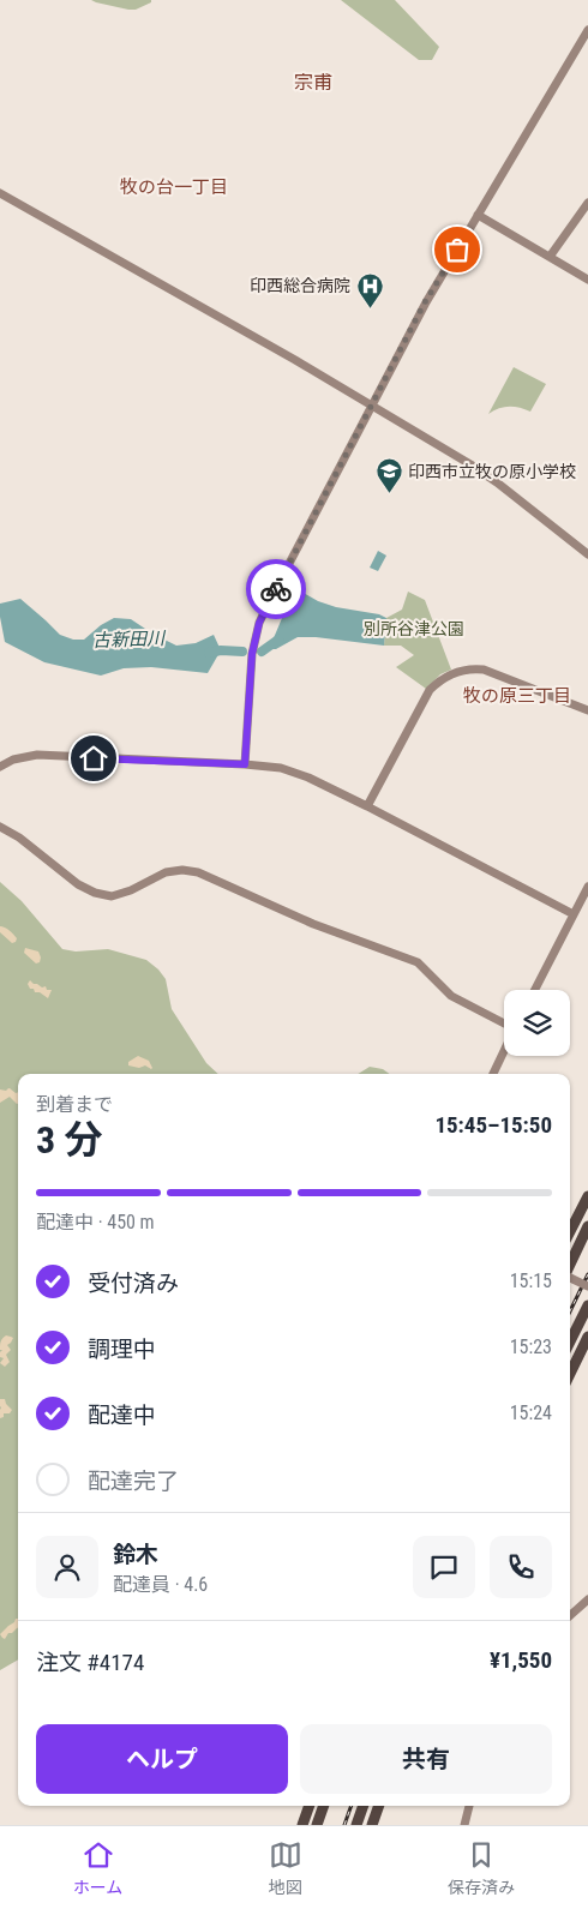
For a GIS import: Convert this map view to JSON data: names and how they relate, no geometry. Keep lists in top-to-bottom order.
{
  "districts": ["宗甫", "牧の台一丁目", "牧の原三丁目"],
  "water": ["古新田川"],
  "parks": ["別所谷津公園"],
  "places": {
    "hospital": ["印西総合病院"],
    "school or university": ["印西市立牧の原小学校"]
  },
  "page": {
    "heading": ["3 分", "到着まで", "15:45–15:50"],
    "panel": [
      "鈴木",
      "配達員 · 4.6",
      "注文 #4174",
      "¥1,550"
    ],
    "bar": "配達中 · 450 m",
    "list": [
      ["受付済み", "15:15"],
      ["調理中", "15:23"],
      ["配達中", "15:24"],
      "配達完了"
    ],
    "buttons": ["ヘルプ", "共有"],
    "tabs": ["ホーム", "地図", "保存済み"]
  }
}
